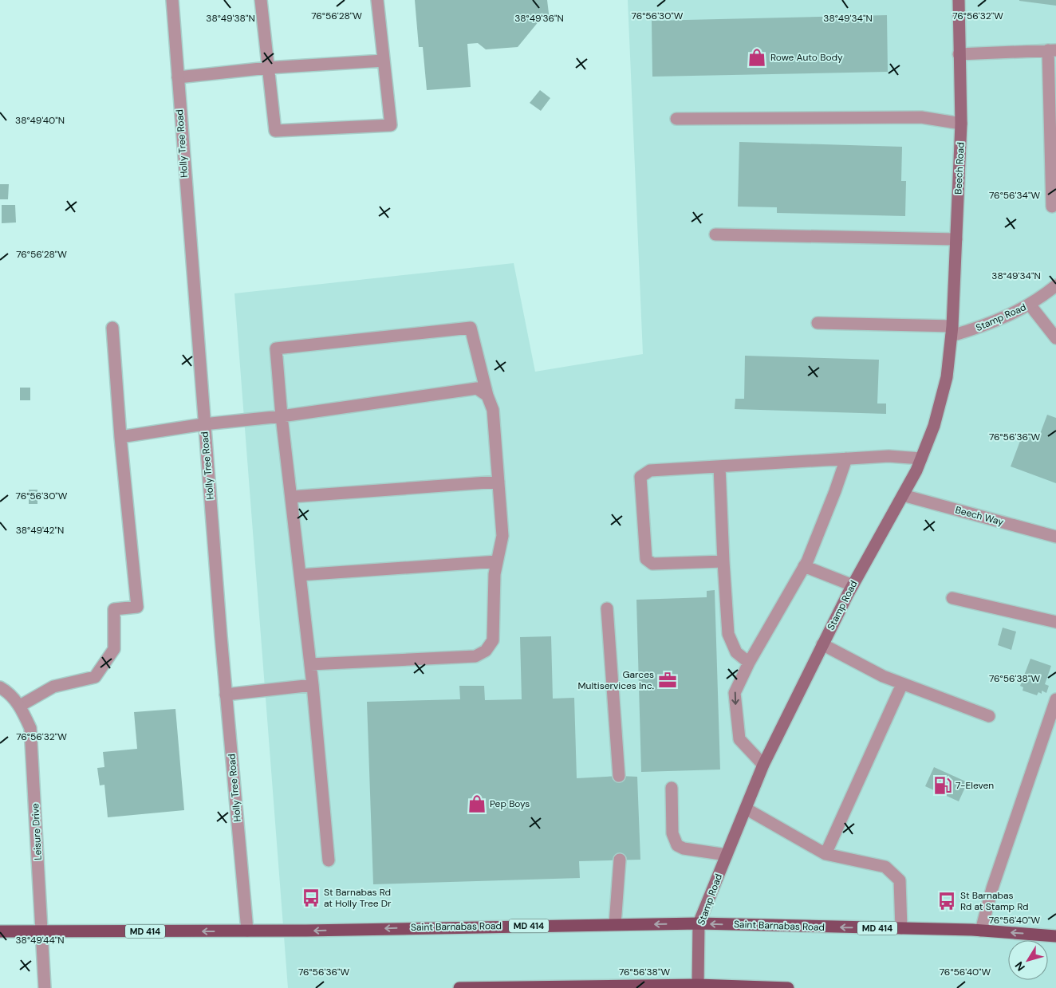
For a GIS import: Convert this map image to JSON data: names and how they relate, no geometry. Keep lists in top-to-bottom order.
{
  "streets": {
    "main road": ["MD 414", "Saint Barnabas Road"],
    "street": [
      "Holly Tree Road",
      "Beech Road",
      "Stamp Road",
      "Beech Way",
      "Leisure Drive"
    ]
  },
  "crossings": [
    ["Holly Tree Road", "Saint Barnabas Road"],
    ["Beech Road", "Stamp Road"],
    ["Stamp Road", "Beech Way"],
    ["Stamp Road", "Saint Barnabas Road"],
    ["Leisure Drive", "Saint Barnabas Road"]
  ],
  "places": {
    "shop": ["Rowe Auto Body", "Pep Boys"],
    "office": ["Garces Multiservices Inc."],
    "fuel station": ["7-Eleven"],
    "bus stop": ["St Barnabas Rd at Holly Tree Dr", "St Barnabas Rd at Stamp Rd"]
  },
  "north": "bottom left",
  "coordinates": [
    "76°56'30\"W",
    "76°56'28\"W",
    "76°56'32\"W",
    "38°49'38\"N",
    "38°49'36\"N",
    "38°49'34\"N",
    "38°49'40\"N",
    "76°56'34\"W",
    "76°56'36\"W",
    "38°49'42\"N",
    "76°56'38\"W",
    "76°56'40\"W",
    "38°49'44\"N"
  ]
}
